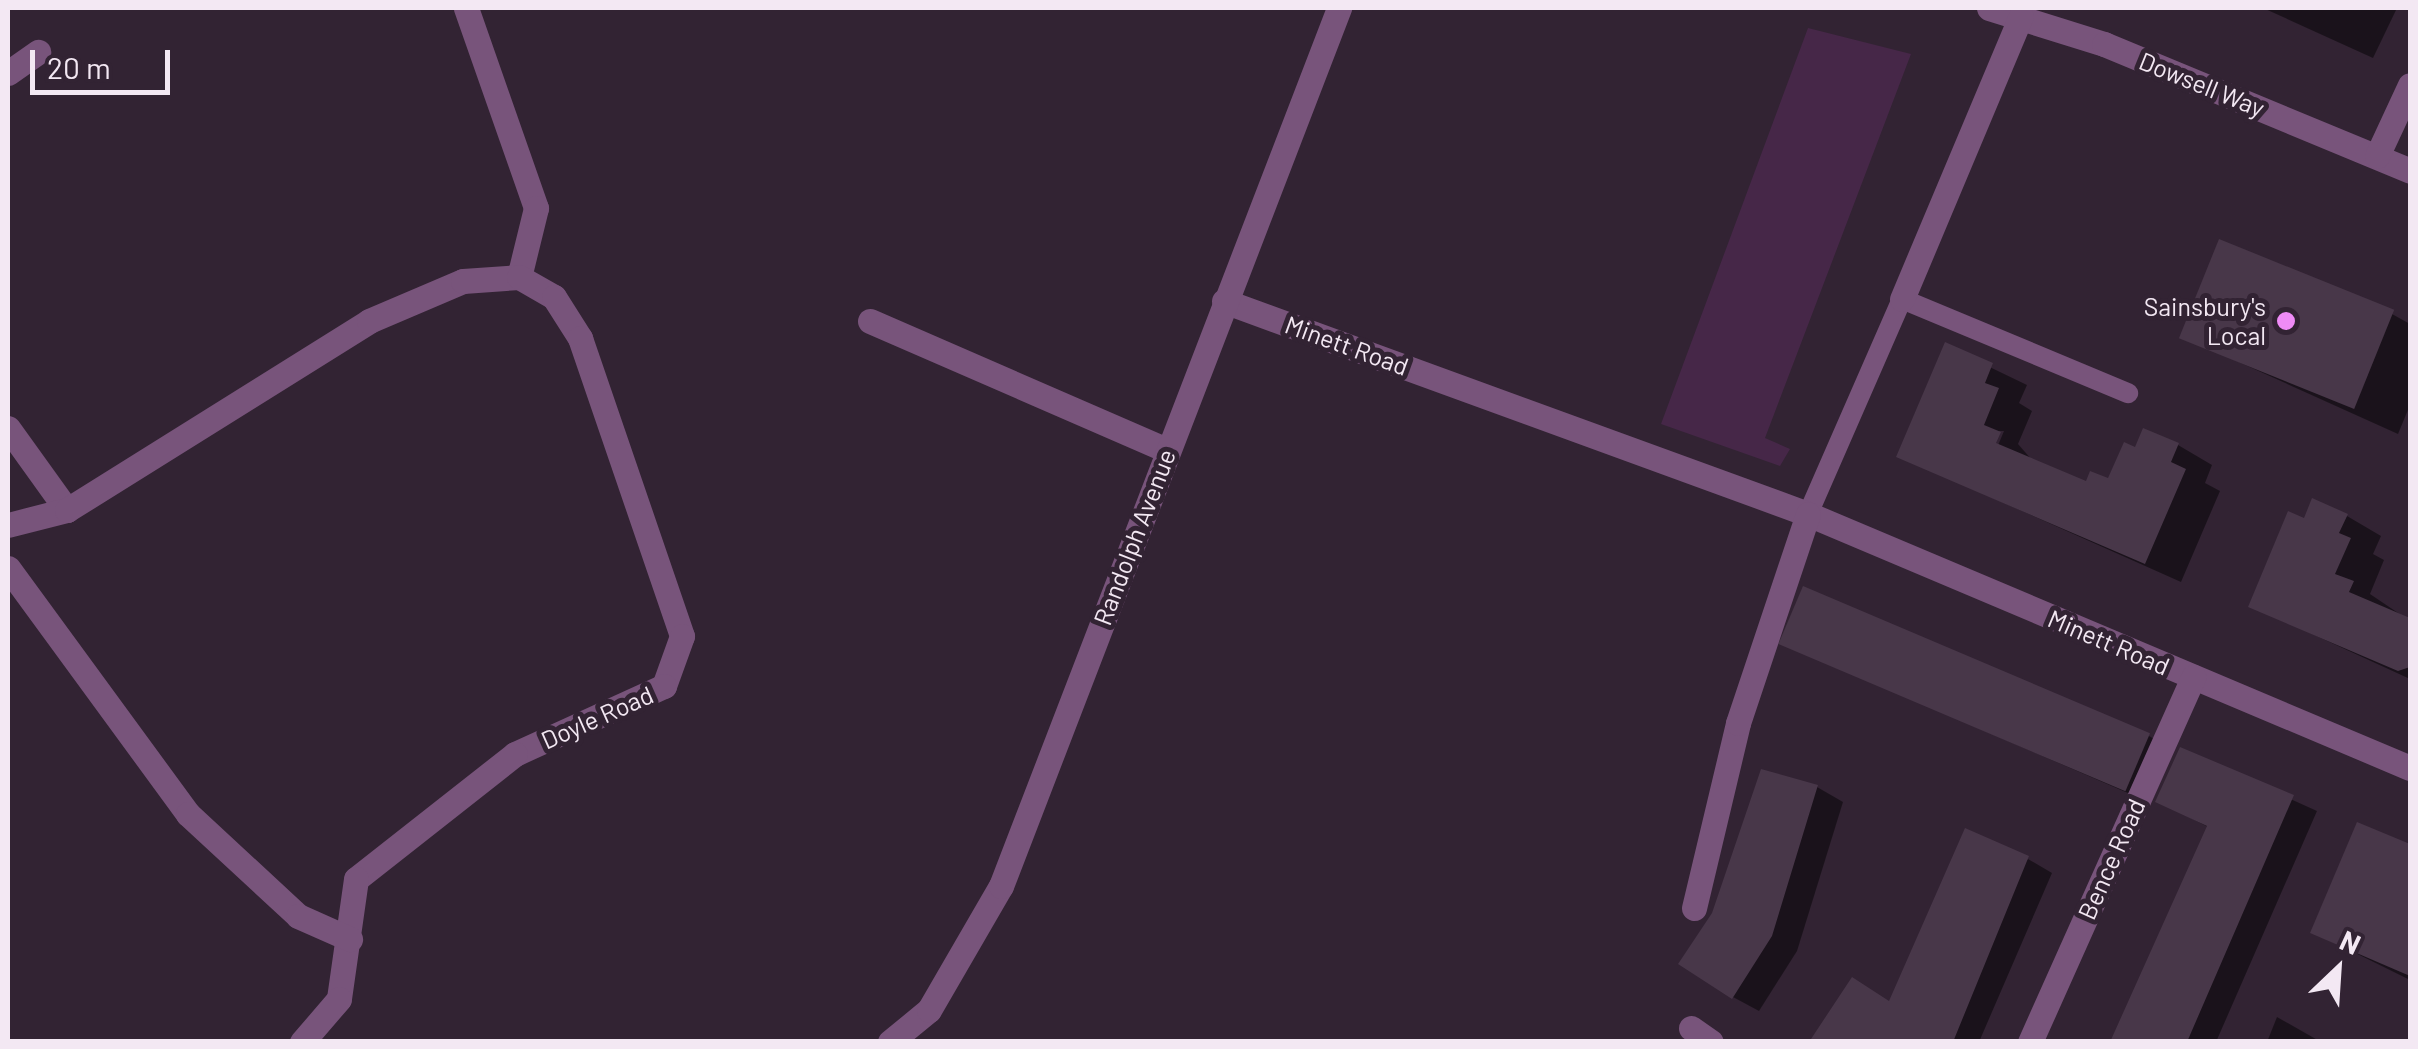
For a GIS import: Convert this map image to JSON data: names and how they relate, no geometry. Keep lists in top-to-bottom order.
{
  "streets": {
    "street": [
      "Dowsell Way",
      "Minett Road",
      "Randolph Avenue",
      "Doyle Road",
      "Bence Road"
    ]
  },
  "crossings": [
    ["Minett Road", "Randolph Avenue"],
    ["Minett Road", "Bence Road"]
  ],
  "places": ["Sainsbury's Local"],
  "scale_bar": "20 m",
  "north": "top right"
}
